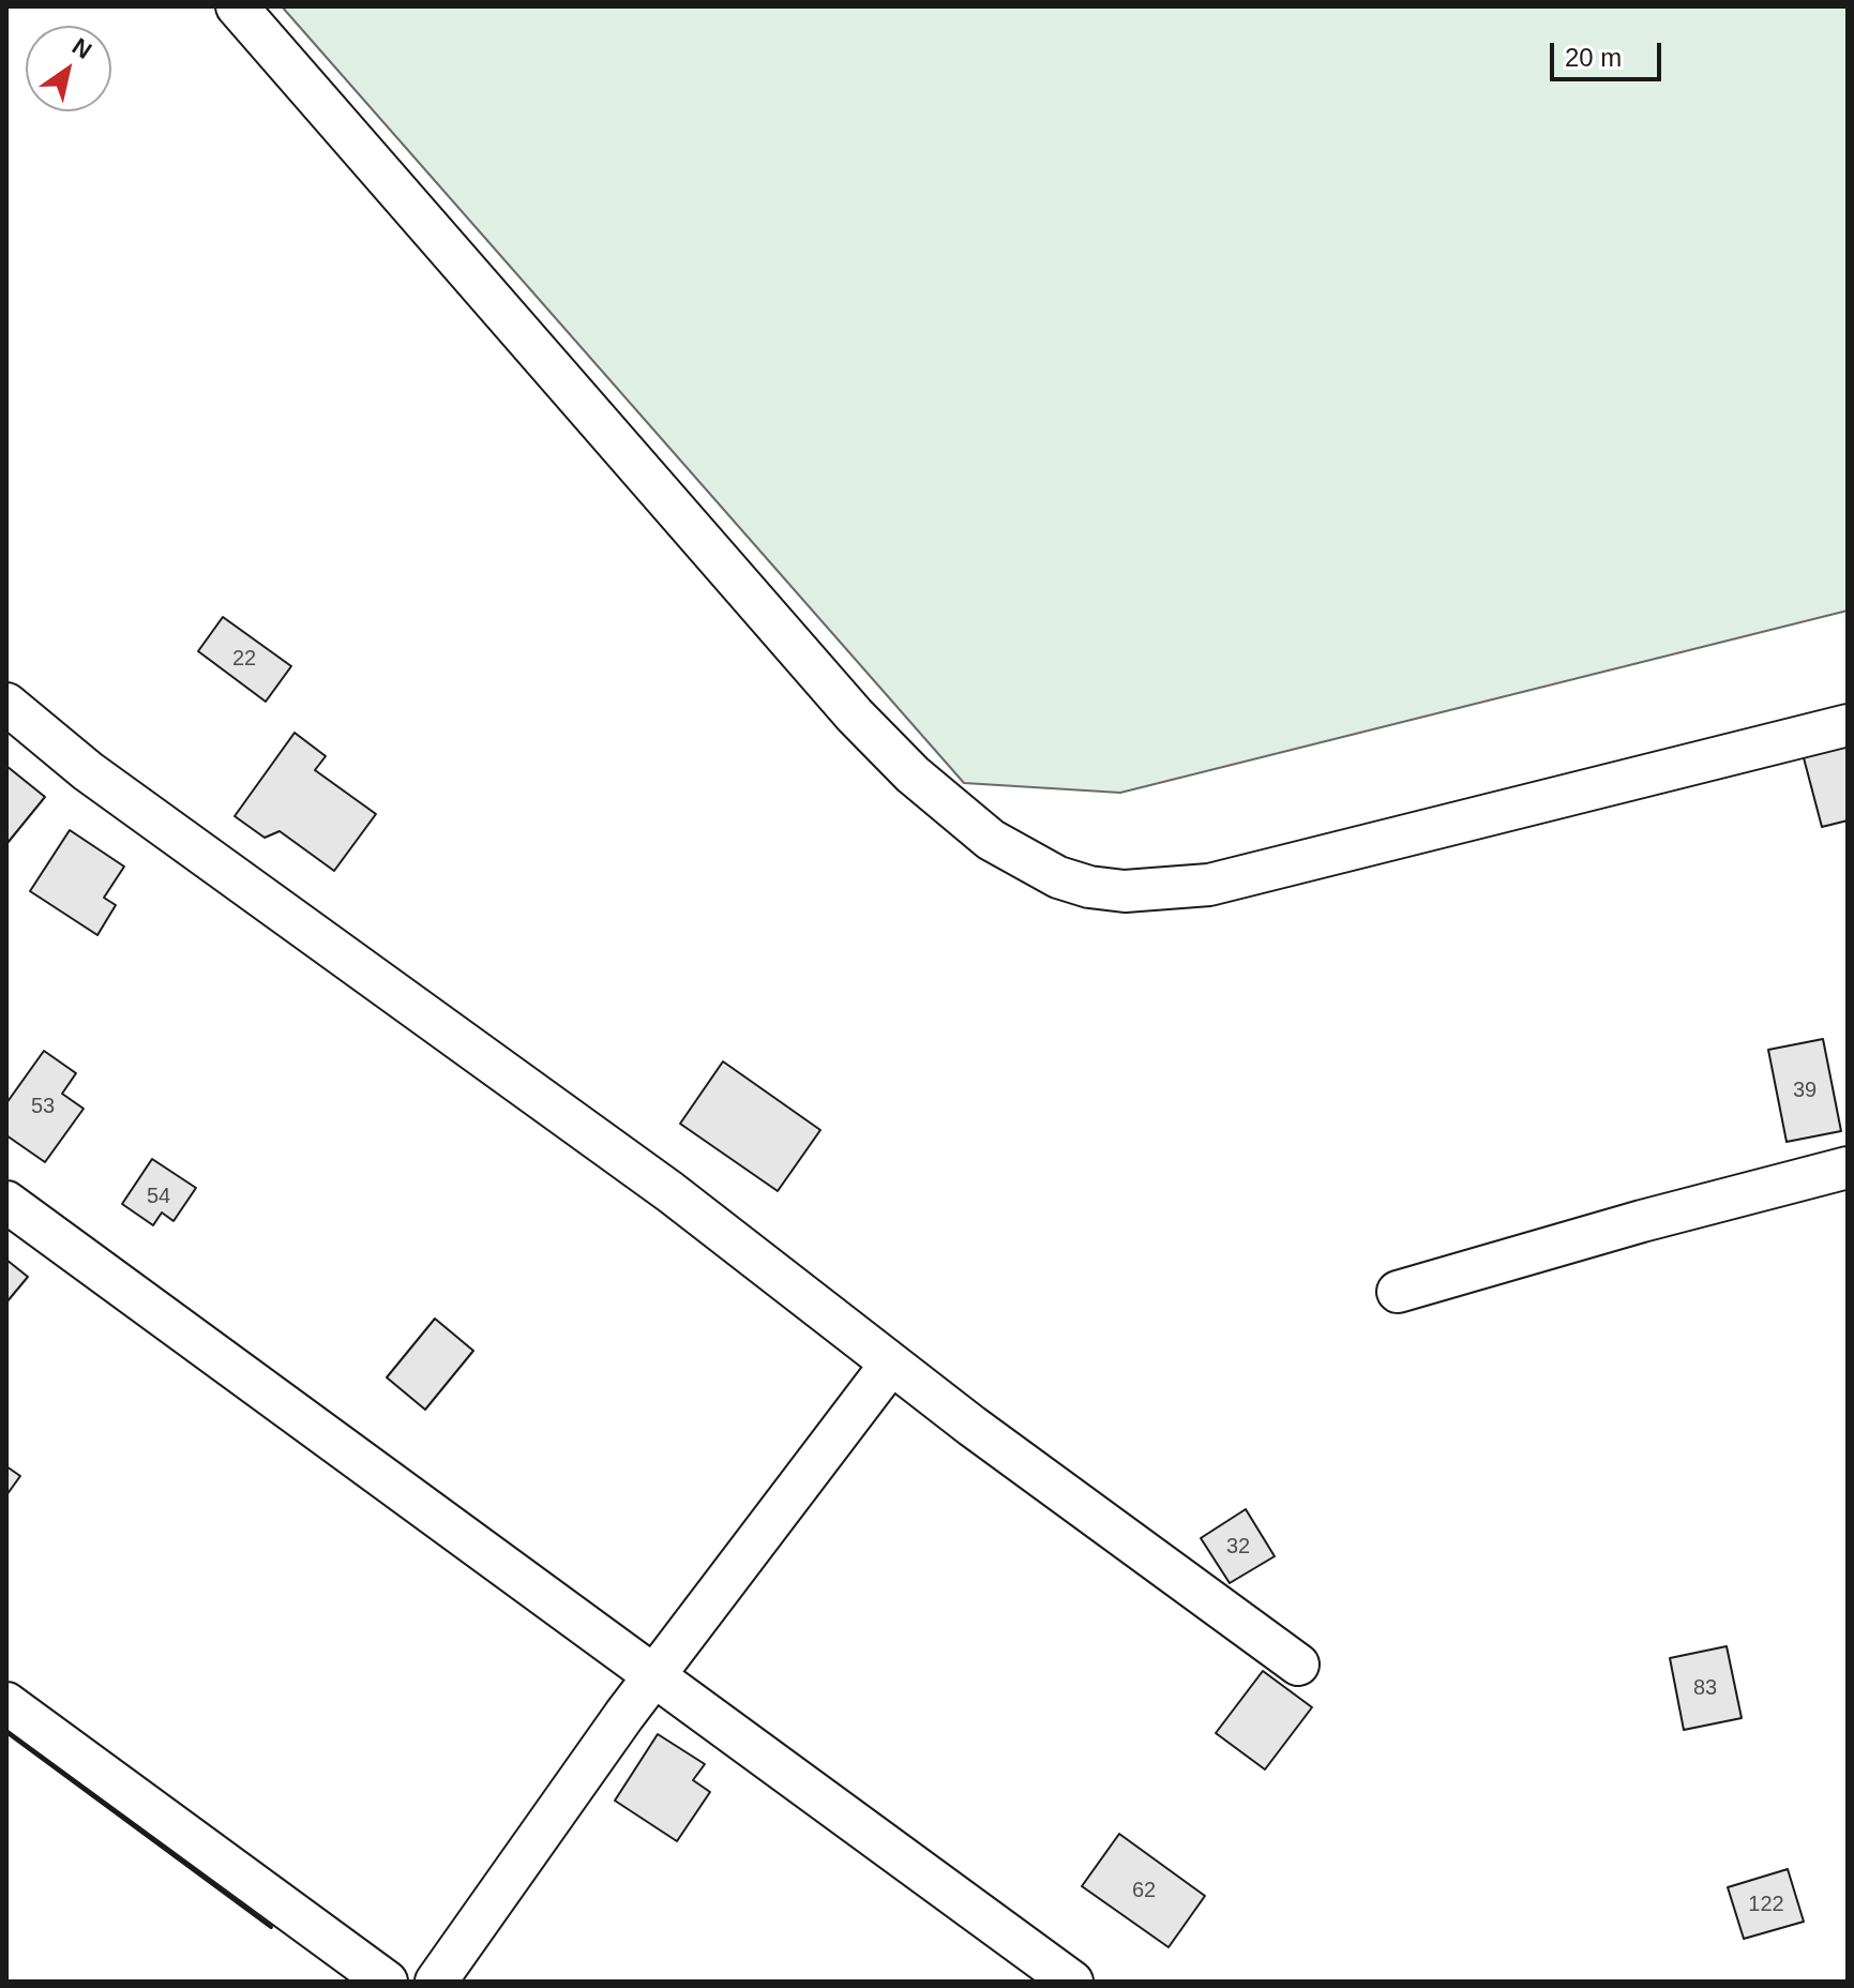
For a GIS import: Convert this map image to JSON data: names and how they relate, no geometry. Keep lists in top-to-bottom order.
{
  "house_numbers": [
    "22",
    "39",
    "53",
    "54",
    "32",
    "83",
    "62",
    "122"
  ],
  "scale_bar": "20 m",
  "north": "top right"
}
